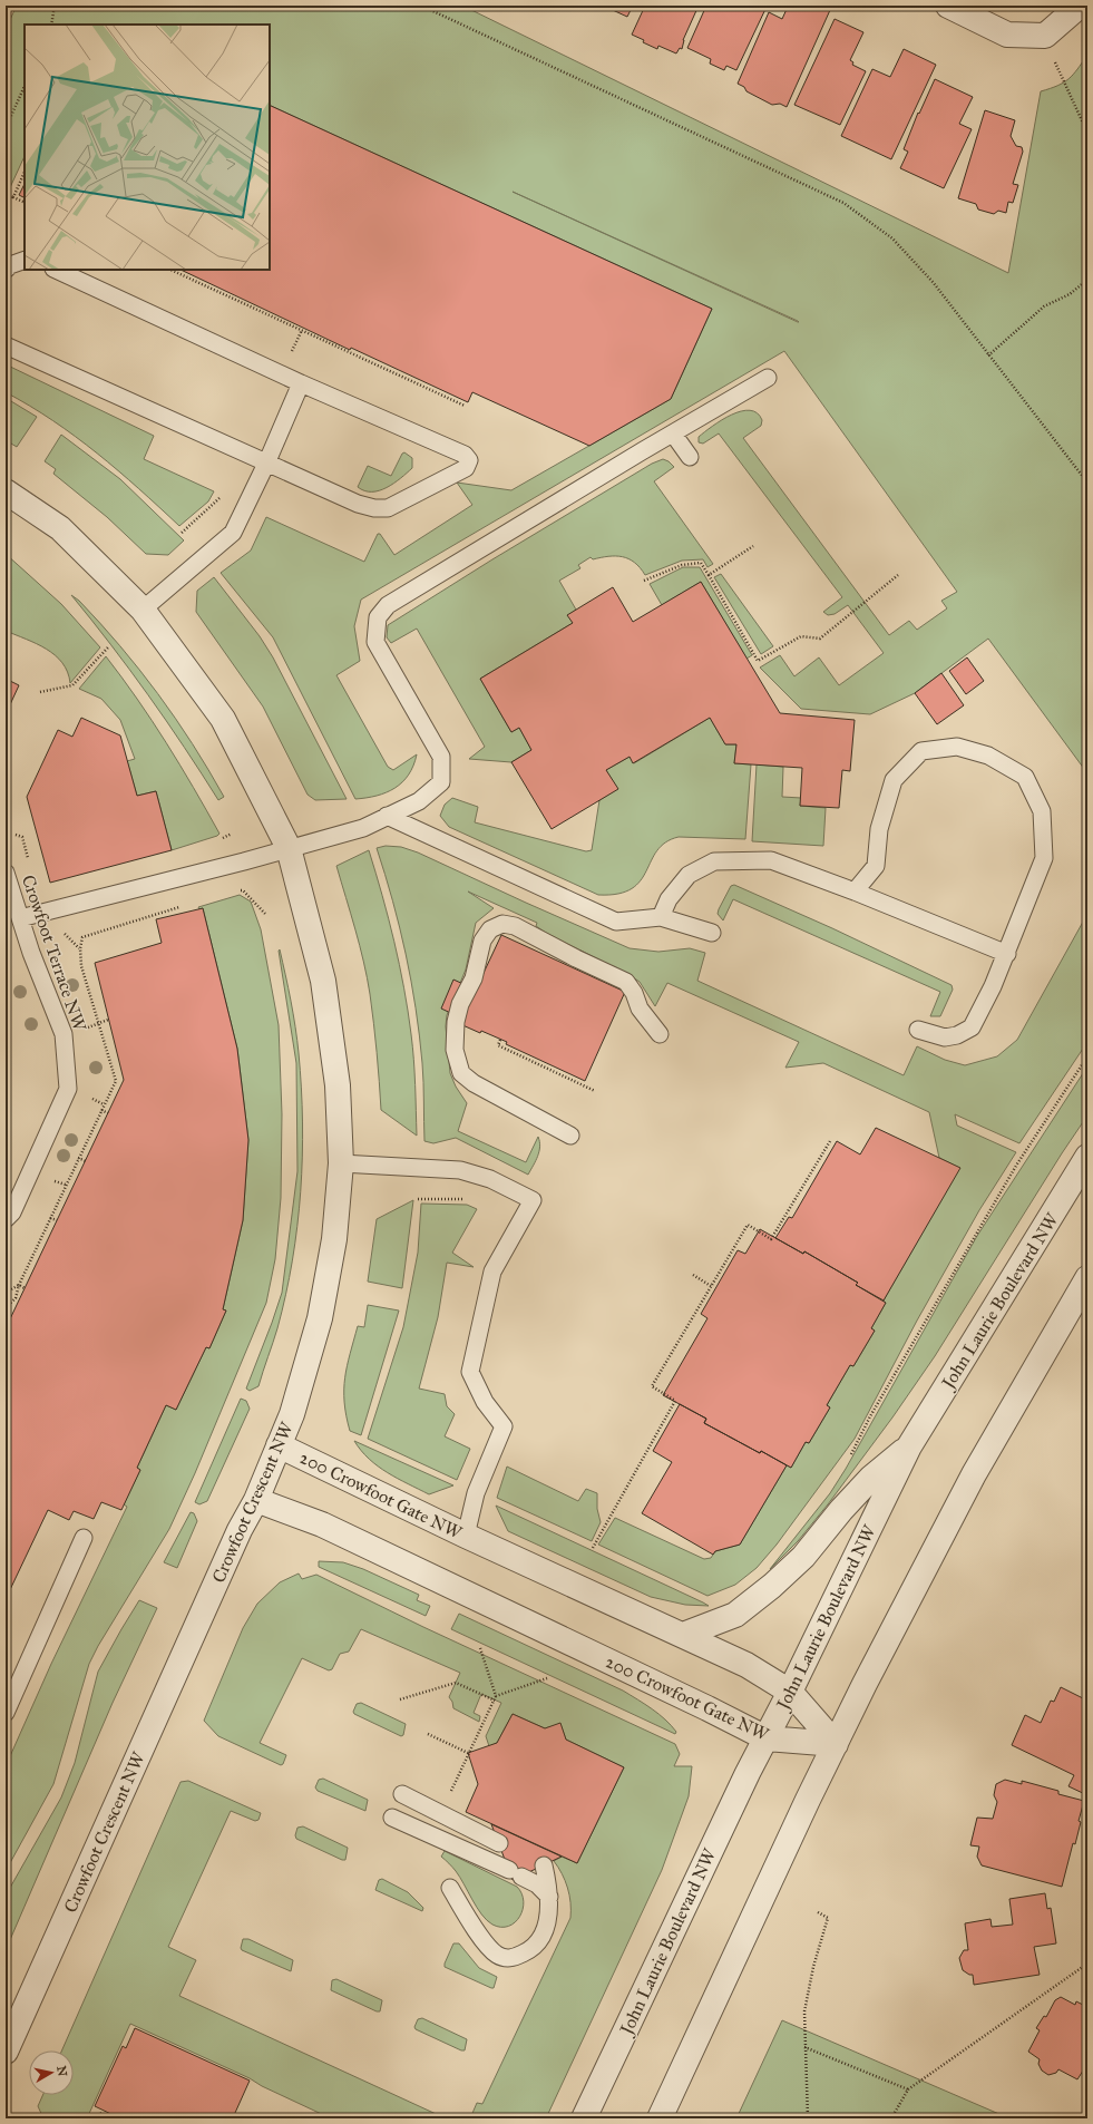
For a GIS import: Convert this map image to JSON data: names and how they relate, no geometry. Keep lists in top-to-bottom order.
{
  "streets": {
    "street": ["John Laurie Boulevard NW", "200 Crowfoot Gate NW", "Crowfoot Crescent NW"],
    "lane": ["Crowfoot Terrace NW"]
  },
  "crossings": [
    ["John Laurie Boulevard NW", "200 Crowfoot Gate NW"],
    ["200 Crowfoot Gate NW", "Crowfoot Crescent NW"]
  ],
  "north": "right"
}
